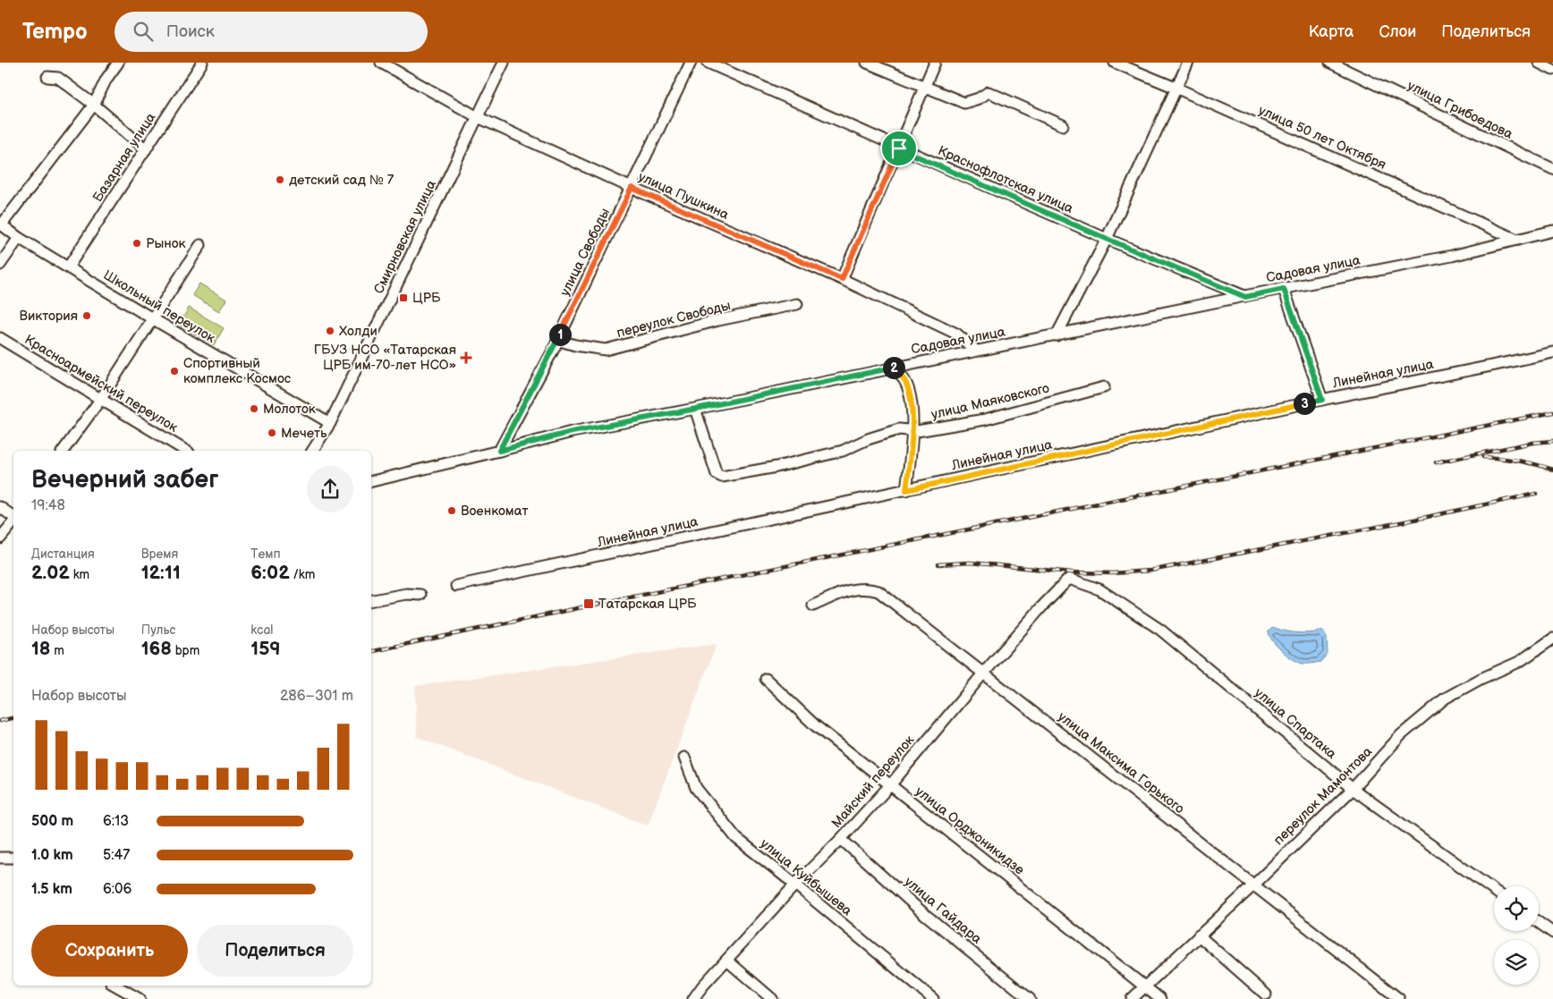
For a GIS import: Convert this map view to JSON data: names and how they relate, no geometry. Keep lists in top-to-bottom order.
{
  "streets": {
    "street": [
      "улица Грибоедова",
      "улица 50 лет Октября",
      "Базарная улица",
      "Краснофлотская улица",
      "улица Пушкина",
      "Смирновская улица",
      "улица Свободы",
      "Садовая улица",
      "Школьный переулок",
      "переулок Свободы",
      "Линейная улица",
      "Красноармейский переулок",
      "улица Маяковского",
      "улица Спартака",
      "улица Максима Горького",
      "Майский переулок",
      "переулок Мамонтова",
      "улица Орджоникидзе",
      "улица Куйбышева",
      "улица Гайдара"
    ]
  },
  "crossings": [
    ["улица 50 лет Октября", "Садовая улица"],
    ["Базарная улица", "Школьный переулок"],
    ["Краснофлотская улица", "Садовая улица"],
    ["улица Пушкина", "Смирновская улица"],
    ["улица Пушкина", "улица Свободы"],
    ["улица Пушкина", "Садовая улица"],
    ["Смирновская улица", "Школьный переулок"],
    ["улица Свободы", "Садовая улица"],
    ["улица Свободы", "переулок Свободы"],
    ["Садовая улица", "улица Маяковского"],
    ["улица Спартака", "Майский переулок"],
    ["улица Спартака", "переулок Мамонтова"],
    ["улица Максима Горького", "Майский переулок"],
    ["улица Максима Горького", "переулок Мамонтова"],
    ["Майский переулок", "улица Орджоникидзе"],
    ["Майский переулок", "улица Куйбышева"],
    ["Майский переулок", "улица Гайдара"],
    ["переулок Мамонтова", "улица Орджоникидзе"]
  ],
  "places": {
    "other": [
      "детский сад № 7",
      "Рынок",
      "Виктория",
      "Холди",
      "Спортивный комплекс Космос",
      "Молоток",
      "Мечеть",
      "Военкомат"
    ],
    "transit": ["ЦРБ", "Татарская ЦРБ"],
    "health": ["ГБУЗ НСО «Татарская ЦРБ им-70-лет НСО»"]
  },
  "page": {
    "header": "Tempo",
    "search": "Поиск",
    "nav": ["Карта", "Слои", "Поделиться"],
    "pins": ["1", "2", "3"],
    "heading": ["Вечерний забег", "19:48"],
    "stats": [
      ["Дистанция", "2.02 km"],
      ["Время", "12:11"],
      ["Темп", "6:02 /km"],
      ["Набор высоты", "18 m"],
      ["Пульс", "168 bpm"],
      ["kcal", "159"]
    ],
    "chart": ["Набор высоты", "286–301 m"],
    "list": [
      {
        "name": "500 m",
        "note": "6:13"
      },
      {
        "name": "1.0 km",
        "note": "5:47"
      },
      {
        "name": "1.5 km",
        "note": "6:06"
      }
    ],
    "buttons": ["Сохранить", "Поделиться"]
  }
}
